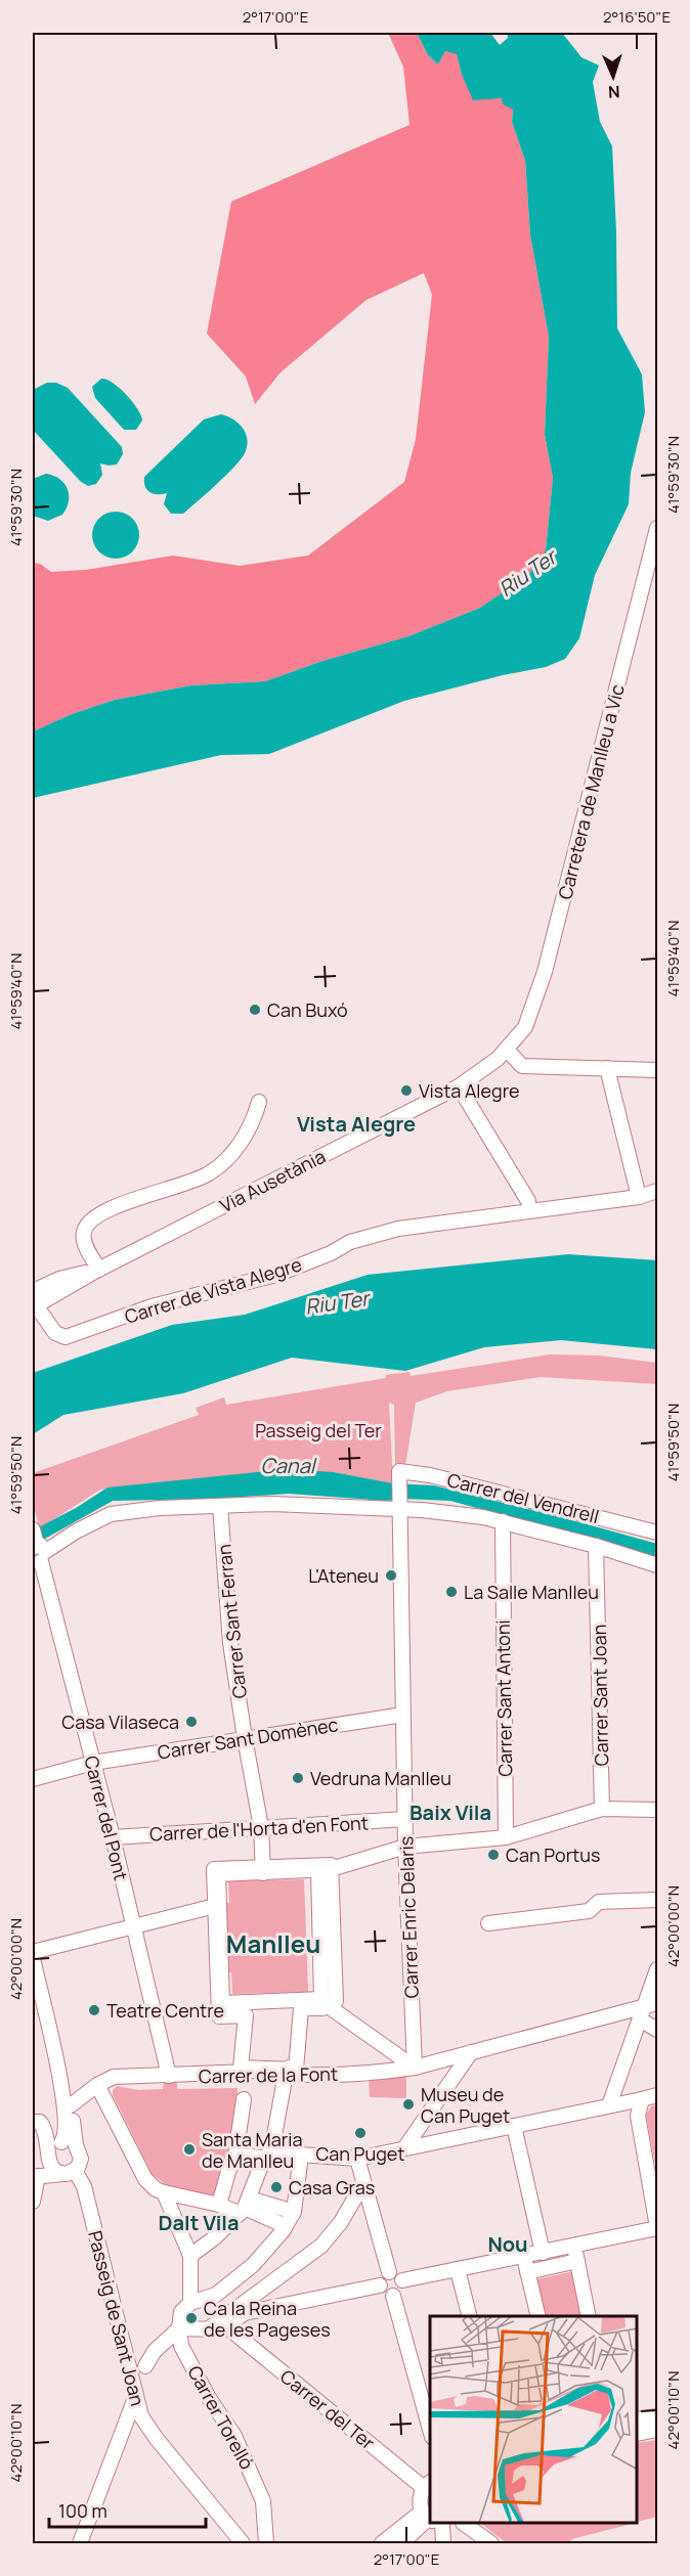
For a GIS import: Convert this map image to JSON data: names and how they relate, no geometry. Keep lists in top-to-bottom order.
{
  "streets": {
    "street": [
      "Carretera de Manlleu a Vic",
      "Via Ausetània",
      "Carrer de Vista Alegre",
      "Carrer del Vendrell",
      "Carrer Sant Ferran",
      "Carrer Sant Joan",
      "Carrer Sant Antoni",
      "Carrer Sant Domènec",
      "Carrer del Pont",
      "Carrer de l'Horta d'en Font",
      "Carrer Enric Delaris",
      "Carrer de la Font",
      "Passeig de Sant Joan",
      "Carrer del Ter",
      "Carrer Torelló"
    ]
  },
  "crossings": [
    ["Carretera de Manlleu a Vic", "Via Ausetània"],
    ["Via Ausetània", "Carrer de Vista Alegre"],
    ["Carrer del Vendrell", "Carrer Enric Delaris"],
    ["Carrer Sant Ferran", "Carrer Sant Domènec"],
    ["Carrer Sant Ferran", "Carrer de l'Horta d'en Font"],
    ["Carrer Sant Domènec", "Carrer del Pont"],
    ["Carrer Sant Domènec", "Carrer Enric Delaris"],
    ["Carrer del Pont", "Carrer de l'Horta d'en Font"],
    ["Carrer del Pont", "Carrer de la Font"],
    ["Carrer de l'Horta d'en Font", "Carrer Enric Delaris"],
    ["Carrer Enric Delaris", "Carrer de la Font"],
    ["Carrer de la Font", "Passeig de Sant Joan"]
  ],
  "districts": [
    "Vista Alegre",
    "Baix Vila",
    "Manlleu",
    "Dalt Vila",
    "Nou"
  ],
  "water": ["Riu Ter", "Canal"],
  "parks": ["Passeig del Ter"],
  "places": [
    "Can Buxó",
    "Vista Alegre",
    "L'Ateneu",
    "La Salle Manlleu",
    "Casa Vilaseca",
    "Vedruna Manlleu",
    "Can Portus",
    "Teatre Centre",
    "Museu de Can Puget",
    "Can Puget",
    "Santa Maria de Manlleu",
    "Casa Gras",
    "Ca la Reina de les Pageses"
  ],
  "scale_bar": "100 m",
  "north": "bottom",
  "coordinates": [
    "2°17'00\"E",
    "2°16'50\"E",
    "41°59'30\"N",
    "41°59'40\"N",
    "41°59'50\"N",
    "42°00'00\"N",
    "42°00'10\"N"
  ]
}
